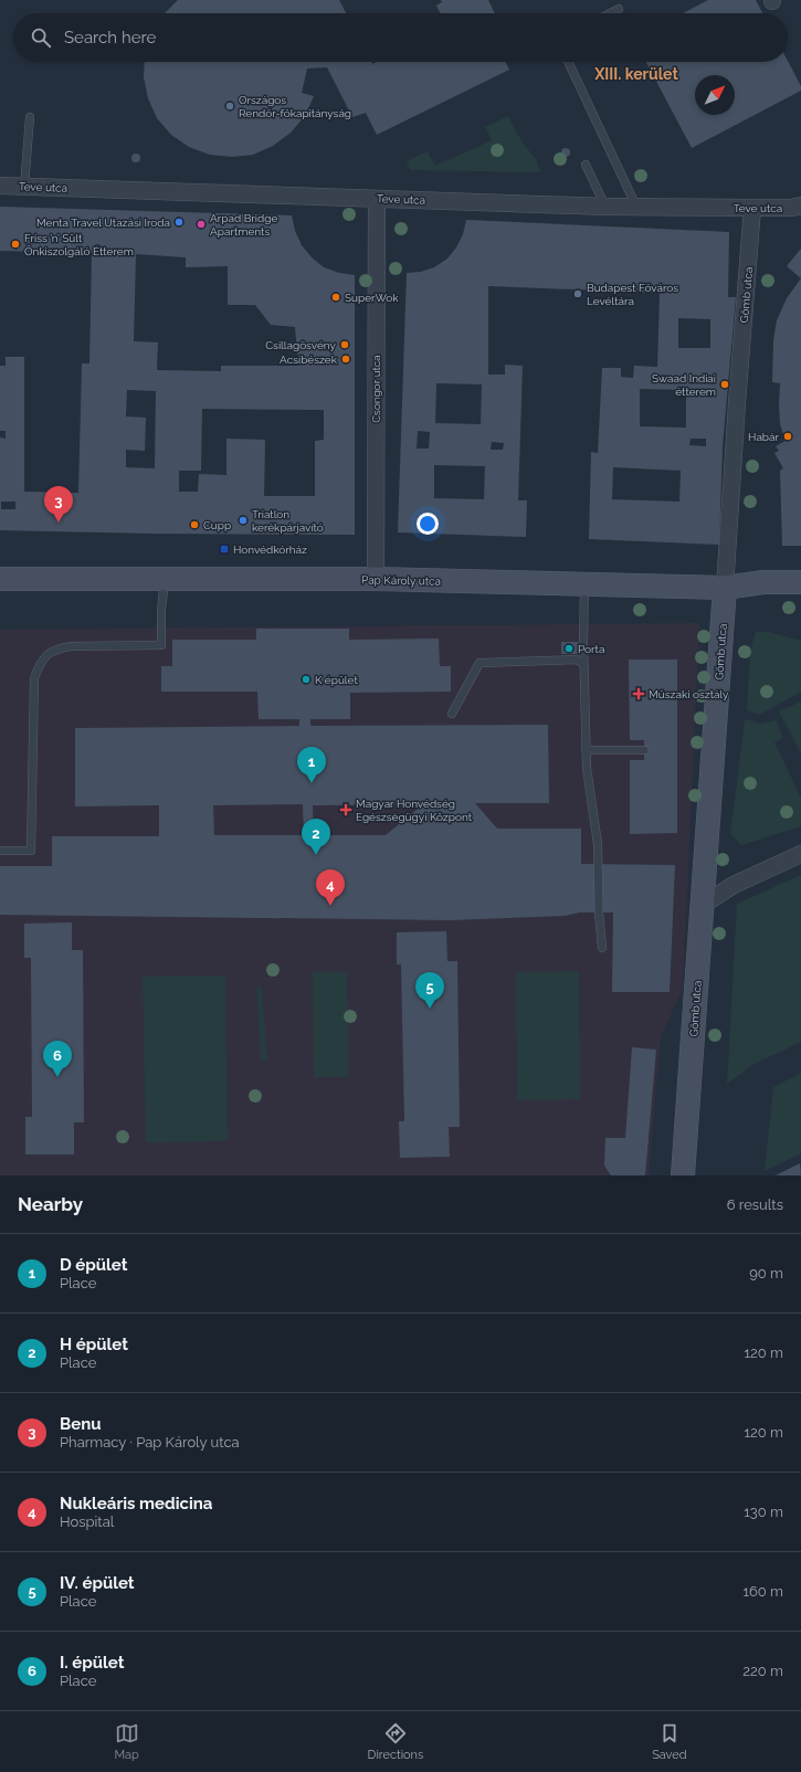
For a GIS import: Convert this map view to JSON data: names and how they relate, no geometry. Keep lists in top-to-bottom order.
{
  "streets": {
    "street": [
      "Teve utca",
      "Gömb utca",
      "Csongor utca",
      "Pap Károly utca"
    ]
  },
  "crossings": [
    ["Teve utca", "Gömb utca"],
    ["Teve utca", "Csongor utca"],
    ["Gömb utca", "Pap Károly utca"],
    ["Csongor utca", "Pap Károly utca"]
  ],
  "districts": ["XIII. kerület"],
  "places": {
    "other": [
      "Országos Rendőr-főkapitányság",
      "Menta Travel Utazási Iroda",
      "Arpad Bridge Apartments",
      "Friss ’n’ Sült Önkiszolgáló Étterem",
      "Budapest Főváros Levéltára",
      "SuperWok",
      "Csillagösvény",
      "Acsibészek",
      "Swaad Indiai étterem",
      "Habár",
      "Triatlon kerékpárjavító",
      "Cupp",
      "Porta",
      "K épület"
    ],
    "transit": ["Honvédkórház"],
    "health": ["Műszaki osztály", "Magyar Honvédség Egészségügyi Központ"]
  },
  "north": "top right",
  "page": {
    "search": "Search here",
    "pins": [
      "3",
      "1",
      "2",
      "4",
      "5",
      "6"
    ],
    "heading": ["Nearby", "6 results"],
    "list": [
      {
        "mark": "1",
        "name": "D épület",
        "note": "Place",
        "value": "90 m"
      },
      {
        "mark": "2",
        "name": "H épület",
        "note": "Place",
        "value": "120 m"
      },
      {
        "mark": "3",
        "name": "Benu",
        "note": "Pharmacy · Pap Károly utca",
        "value": "120 m"
      },
      {
        "mark": "4",
        "name": "Nukleáris medicina",
        "note": "Hospital",
        "value": "130 m"
      },
      {
        "mark": "5",
        "name": "IV. épület",
        "note": "Place",
        "value": "160 m"
      },
      {
        "mark": "6",
        "name": "I. épület",
        "note": "Place",
        "value": "220 m"
      }
    ],
    "nav": ["Map", "Directions", "Saved"]
  }
}
